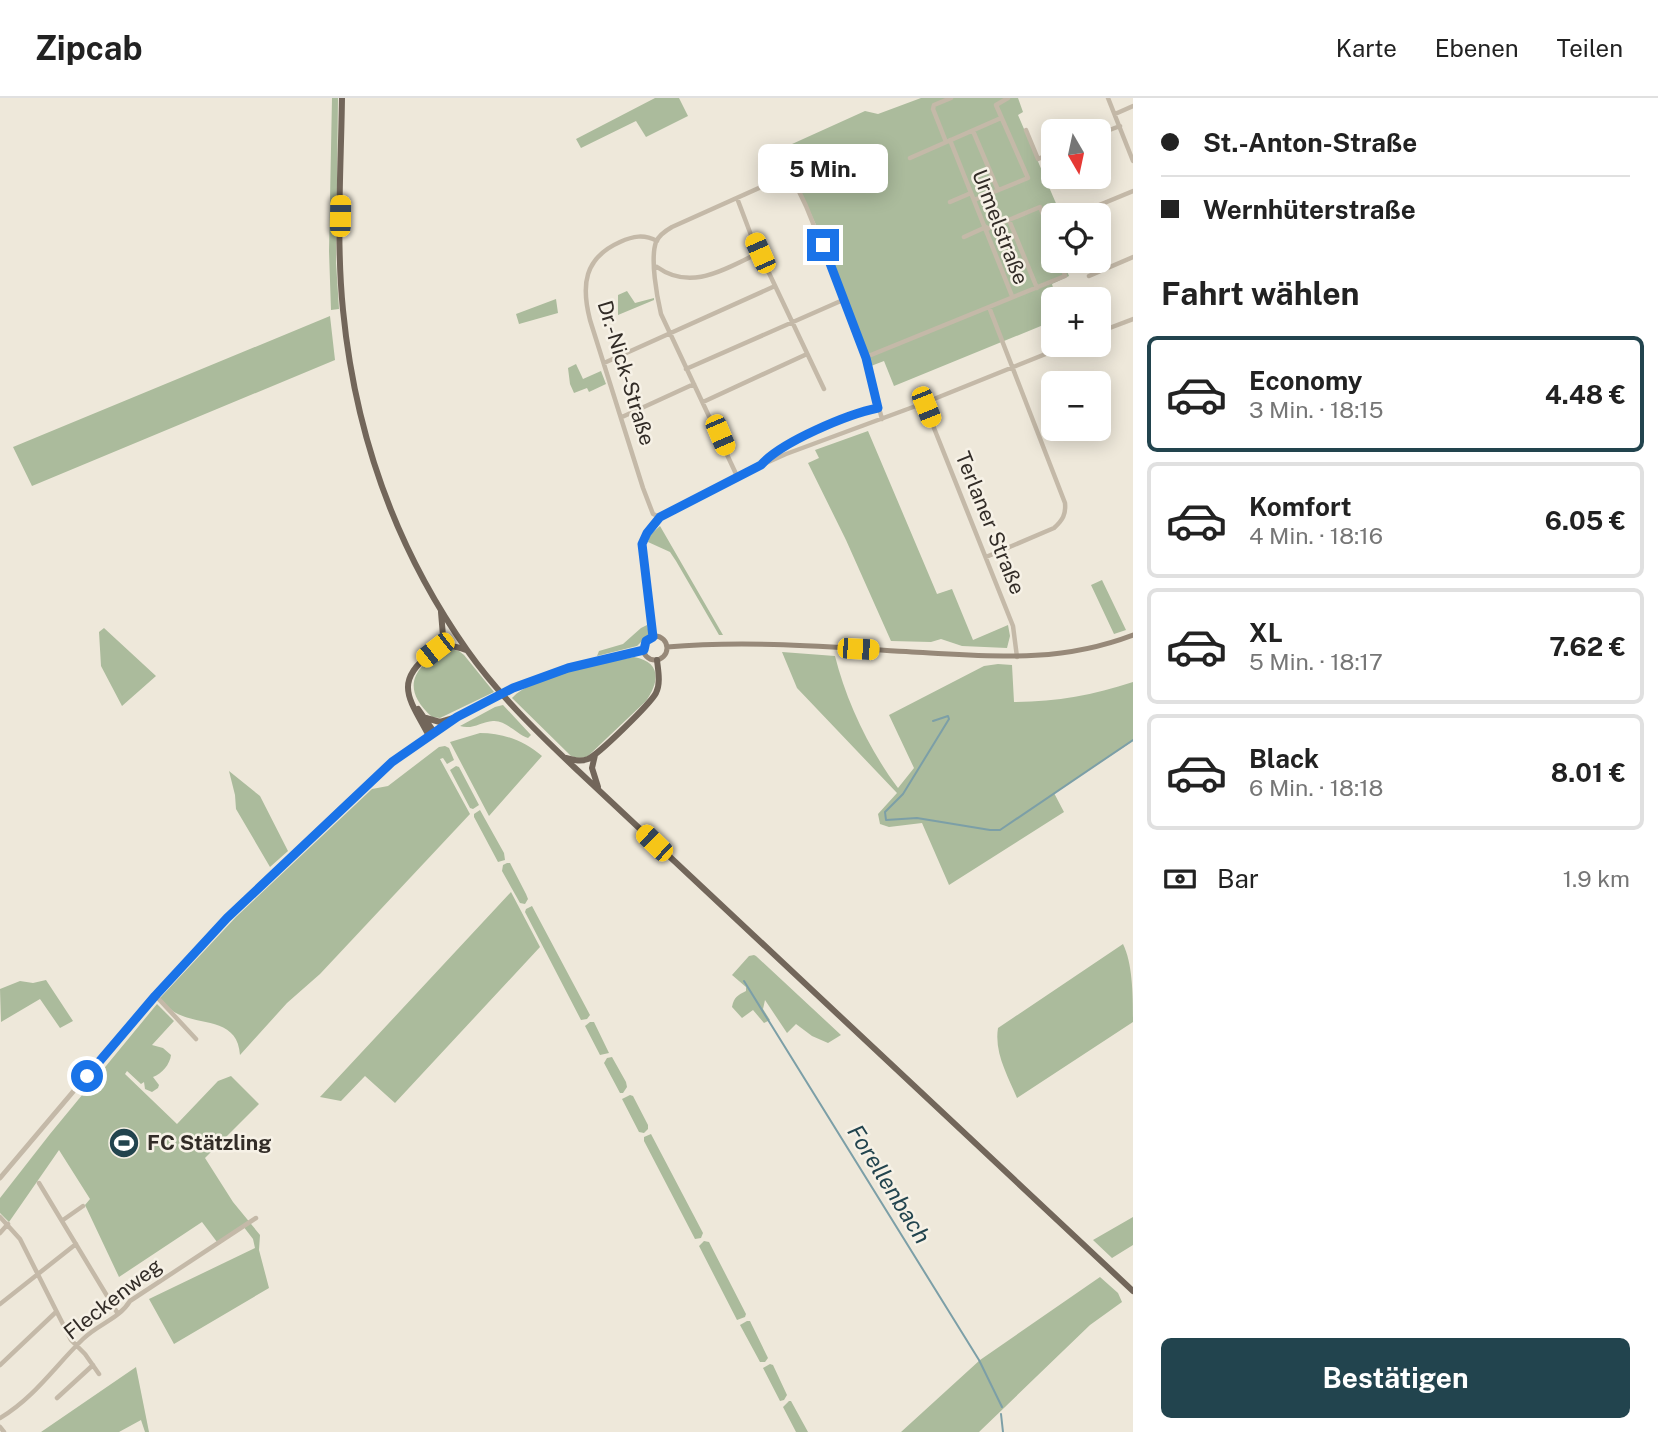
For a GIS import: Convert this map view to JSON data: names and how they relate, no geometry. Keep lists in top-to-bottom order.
{
  "streets": {
    "street": [
      "Urmelstraße",
      "Dr.-Nick-Straße",
      "Terlaner Straße",
      "Fleckenweg"
    ]
  },
  "water": ["Forellenbach"],
  "places": {
    "sports": ["FC Stätzling"]
  },
  "north": "bottom",
  "page": {
    "header": "Zipcab",
    "nav": ["Karte", "Ebenen", "Teilen"],
    "banner": ["St.-Anton-Straße", "Wernhüterstraße"],
    "map_buttons": ["+", "−"],
    "bubble": "5 Min.",
    "heading": "Fahrt wählen",
    "list": [
      {
        "name": "Economy",
        "note": "3 Min. · 18:15",
        "value": "4.48 €"
      },
      {
        "name": "Komfort",
        "note": "4 Min. · 18:16",
        "value": "6.05 €"
      },
      {
        "name": "XL",
        "note": "5 Min. · 18:17",
        "value": "7.62 €"
      },
      {
        "name": "Black",
        "note": "6 Min. · 18:18",
        "value": "8.01 €"
      }
    ],
    "pay": ["Bar", "1.9 km"],
    "buttons": "Bestätigen"
  }
}
